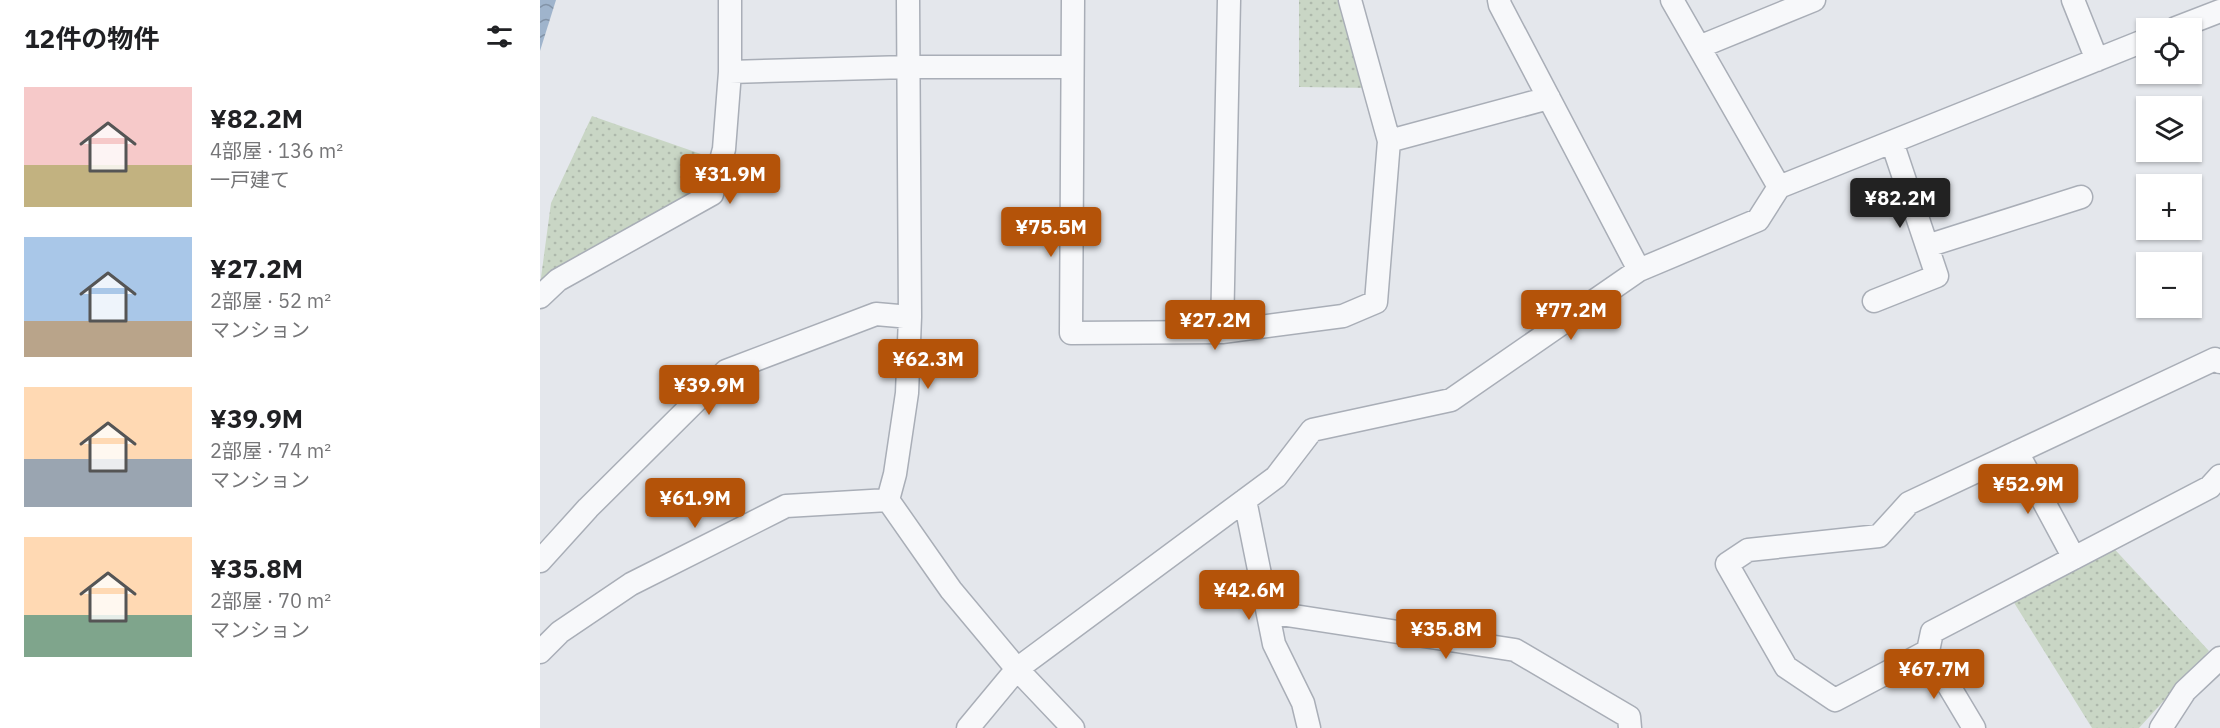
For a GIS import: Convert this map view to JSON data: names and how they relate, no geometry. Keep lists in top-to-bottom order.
{
  "page": {
    "heading": "12件の物件",
    "map_buttons": ["+", "−"],
    "list": [
      {
        "name": "¥82.2M",
        "note": "4部屋 · 136 m² · 一戸建て"
      },
      {
        "name": "¥27.2M",
        "note": "2部屋 · 52 m² · マンション"
      },
      {
        "name": "¥39.9M",
        "note": "2部屋 · 74 m² · マンション"
      },
      {
        "name": "¥35.8M",
        "note": "2部屋 · 70 m² · マンション"
      }
    ],
    "price": [
      "¥31.9M",
      "¥82.2M",
      "¥75.5M",
      "¥77.2M",
      "¥27.2M",
      "¥62.3M",
      "¥39.9M",
      "¥52.9M",
      "¥61.9M",
      "¥42.6M",
      "¥35.8M",
      "¥67.7M"
    ]
  }
}
